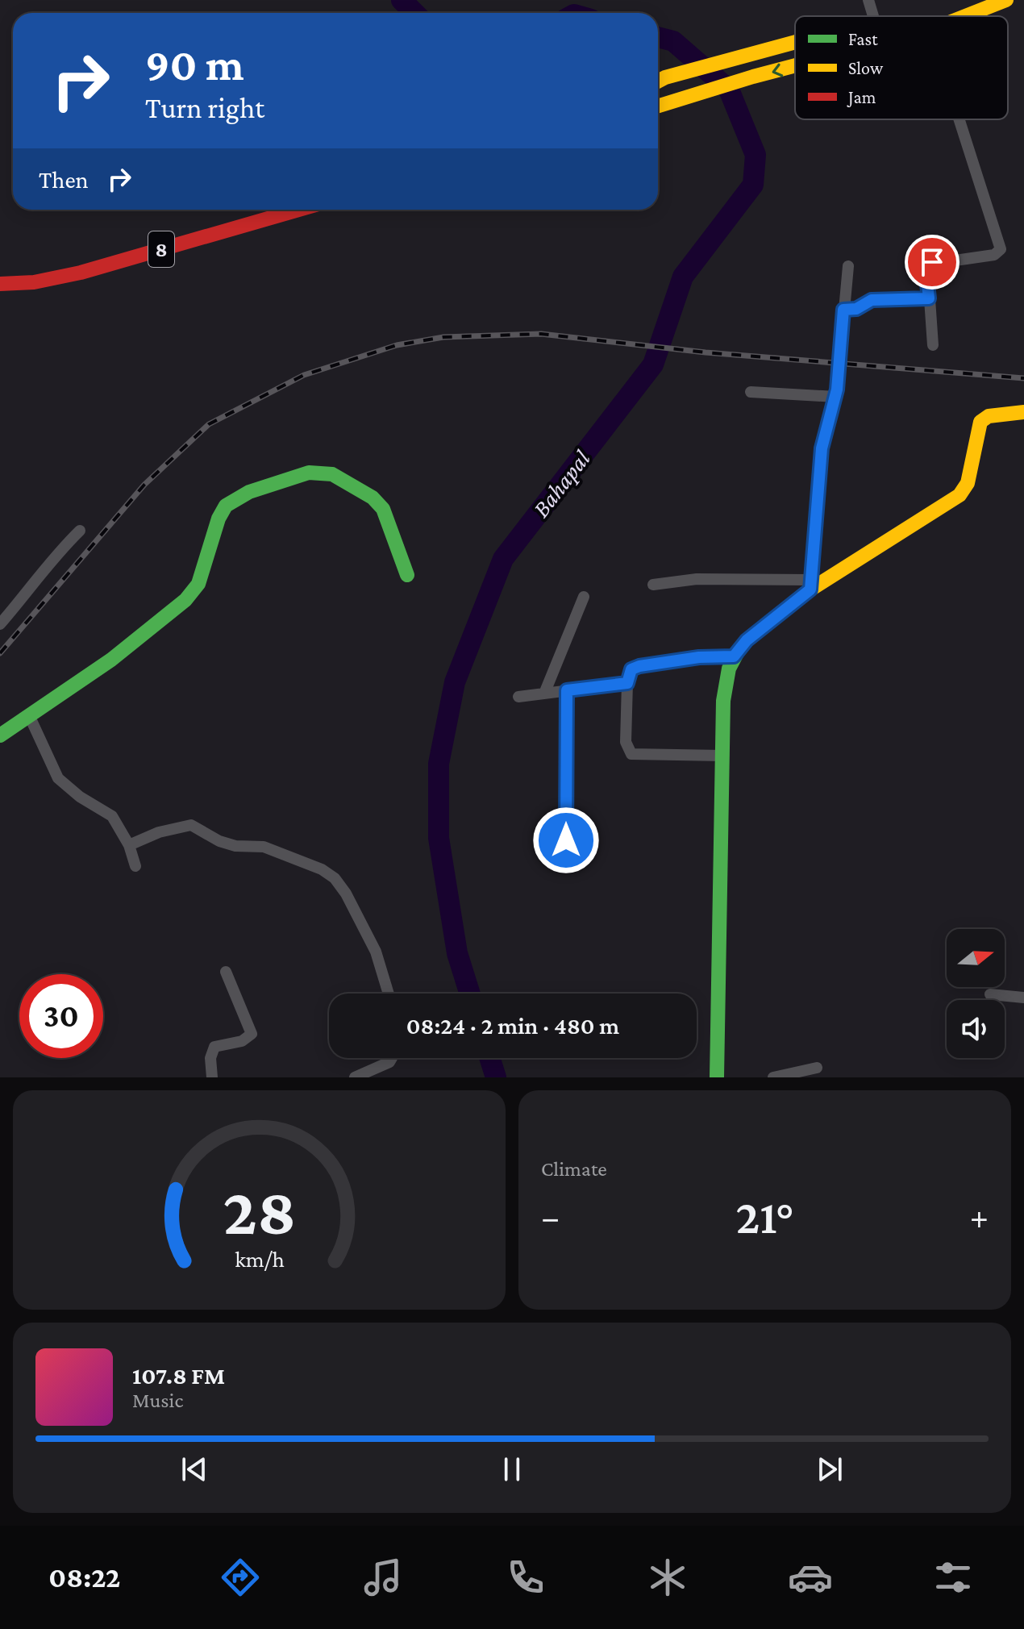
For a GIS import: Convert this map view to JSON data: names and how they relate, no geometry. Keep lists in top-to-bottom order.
{
  "streets": {
    "main road": ["8"]
  },
  "water": ["Bahapal"],
  "legend": ["Fast", "Slow", "Jam"],
  "north": "right",
  "page": {
    "turn": ["90 m", "Turn right"],
    "then": "Then",
    "limit": "30",
    "trip": "08:24 · 2 min · 480 m",
    "tile": "Climate",
    "heat": ["−", "21°", "+"],
    "song": ["107.8 FM", "Music"],
    "tabs": "08:22",
    "gauge": ["28", "km/h"]
  }
}
